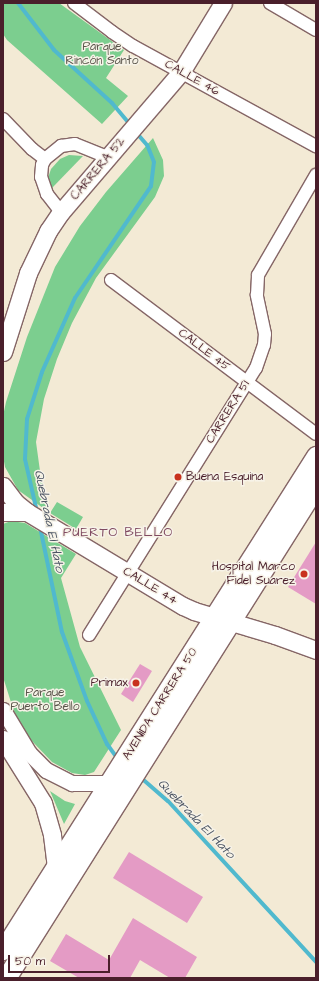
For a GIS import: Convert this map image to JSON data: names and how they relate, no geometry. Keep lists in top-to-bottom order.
{
  "streets": {
    "main road": ["CARRERA 52", "CALLE 44", "AVENIDA CARRERA 50"],
    "street": ["CALLE 46", "CALLE 45", "CARRERA 51"]
  },
  "crossings": [
    ["CALLE 46", "CARRERA 52"],
    ["CALLE 45", "CARRERA 51"],
    ["CARRERA 51", "CALLE 44"],
    ["CALLE 44", "AVENIDA CARRERA 50"]
  ],
  "districts": ["PUERTO BELLO"],
  "water": ["Quebrada El Hato"],
  "parks": ["Parque Rincón Santo", "Parque Puerto Bello"],
  "places": ["Buena Esquina", "Hospital Marco Fidel Suarez", "Primax"],
  "scale_bar": "50 m"
}
